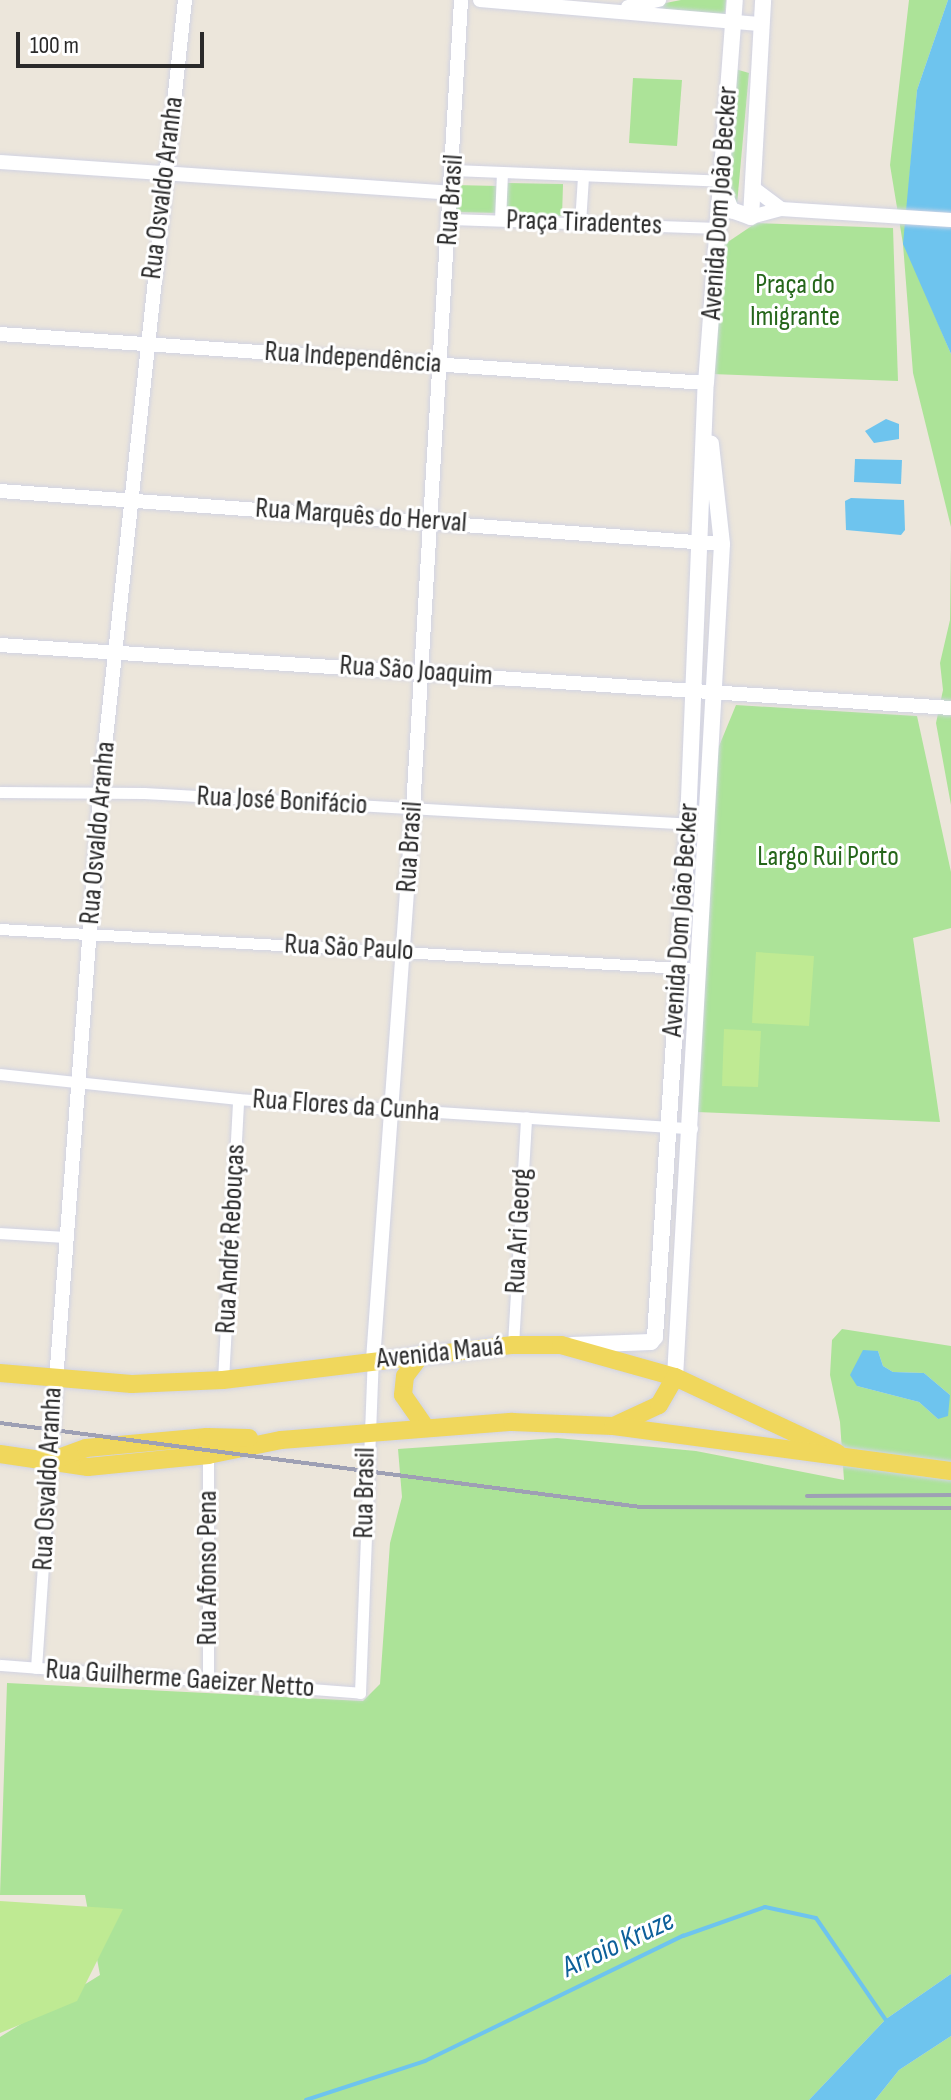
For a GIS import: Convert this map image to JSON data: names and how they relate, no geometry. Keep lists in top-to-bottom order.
{
  "streets": {
    "main road": ["Avenida Dom João Becker", "Avenida Mauá"],
    "street": [
      "Rua Osvaldo Aranha",
      "Rua Brasil",
      "Praça Tiradentes",
      "Rua Independência",
      "Rua Marquês do Herval",
      "Rua São Joaquim",
      "Rua José Bonifácio",
      "Rua São Paulo",
      "Rua Flores da Cunha",
      "Rua Ari Georg",
      "Rua André Rebouças",
      "Rua Afonso Pena",
      "Rua Guilherme Gaeizer Netto"
    ]
  },
  "crossings": [
    ["Rua Osvaldo Aranha", "Rua Independência"],
    ["Rua Osvaldo Aranha", "Rua Marquês do Herval"],
    ["Rua Osvaldo Aranha", "Rua São Joaquim"],
    ["Rua Osvaldo Aranha", "Rua José Bonifácio"],
    ["Rua Osvaldo Aranha", "Rua São Paulo"],
    ["Rua Osvaldo Aranha", "Rua Flores da Cunha"],
    ["Rua Osvaldo Aranha", "Avenida Mauá"],
    ["Rua Osvaldo Aranha", "Rua Guilherme Gaeizer Netto"],
    ["Rua Brasil", "Praça Tiradentes"],
    ["Rua Brasil", "Rua Independência"],
    ["Rua Brasil", "Rua Marquês do Herval"],
    ["Rua Brasil", "Rua São Joaquim"],
    ["Rua Brasil", "Rua José Bonifácio"],
    ["Rua Brasil", "Rua São Paulo"],
    ["Rua Brasil", "Rua Flores da Cunha"],
    ["Rua Brasil", "Avenida Mauá"],
    ["Rua Brasil", "Rua Guilherme Gaeizer Netto"],
    ["Avenida Dom João Becker", "Praça Tiradentes"],
    ["Avenida Dom João Becker", "Rua Independência"],
    ["Avenida Dom João Becker", "Rua Marquês do Herval"],
    ["Avenida Dom João Becker", "Rua São Joaquim"],
    ["Avenida Dom João Becker", "Rua José Bonifácio"],
    ["Avenida Dom João Becker", "Rua São Paulo"],
    ["Avenida Dom João Becker", "Rua Flores da Cunha"],
    ["Avenida Dom João Becker", "Avenida Mauá"],
    ["Rua Flores da Cunha", "Rua Ari Georg"],
    ["Rua Flores da Cunha", "Rua André Rebouças"],
    ["Rua Ari Georg", "Avenida Mauá"],
    ["Rua André Rebouças", "Avenida Mauá"],
    ["Avenida Mauá", "Rua Afonso Pena"],
    ["Rua Afonso Pena", "Rua Guilherme Gaeizer Netto"]
  ],
  "water": ["Arroio Kruze"],
  "parks": ["Praça do Imigrante", "Largo Rui Porto"],
  "scale_bar": "100 m"
}
